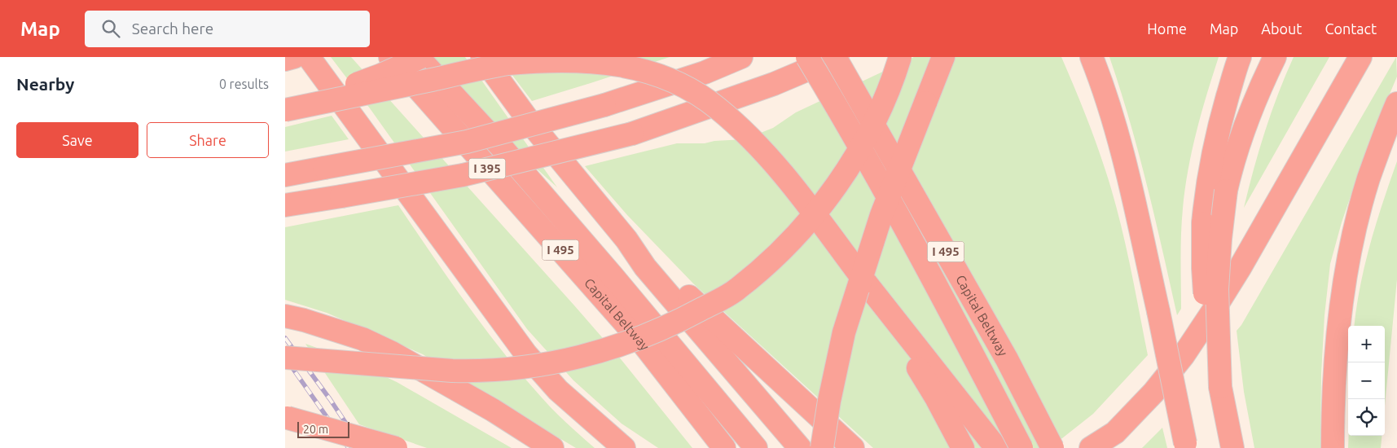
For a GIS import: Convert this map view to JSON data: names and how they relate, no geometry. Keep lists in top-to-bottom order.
{
  "streets": {
    "highway": ["I 395", "I 495", "Capital Beltway"]
  },
  "crossings": [
    ["I 395", "Capital Beltway"]
  ],
  "scale_bar": "20 m",
  "page": {
    "header": "Map",
    "search": "Search here",
    "nav": [
      "Home",
      "Map",
      "About",
      "Contact"
    ],
    "heading": ["Nearby", "0 results"],
    "buttons": ["Save", "Share"],
    "map_buttons": ["+", "−"],
    "scale": "20 m"
  }
}
